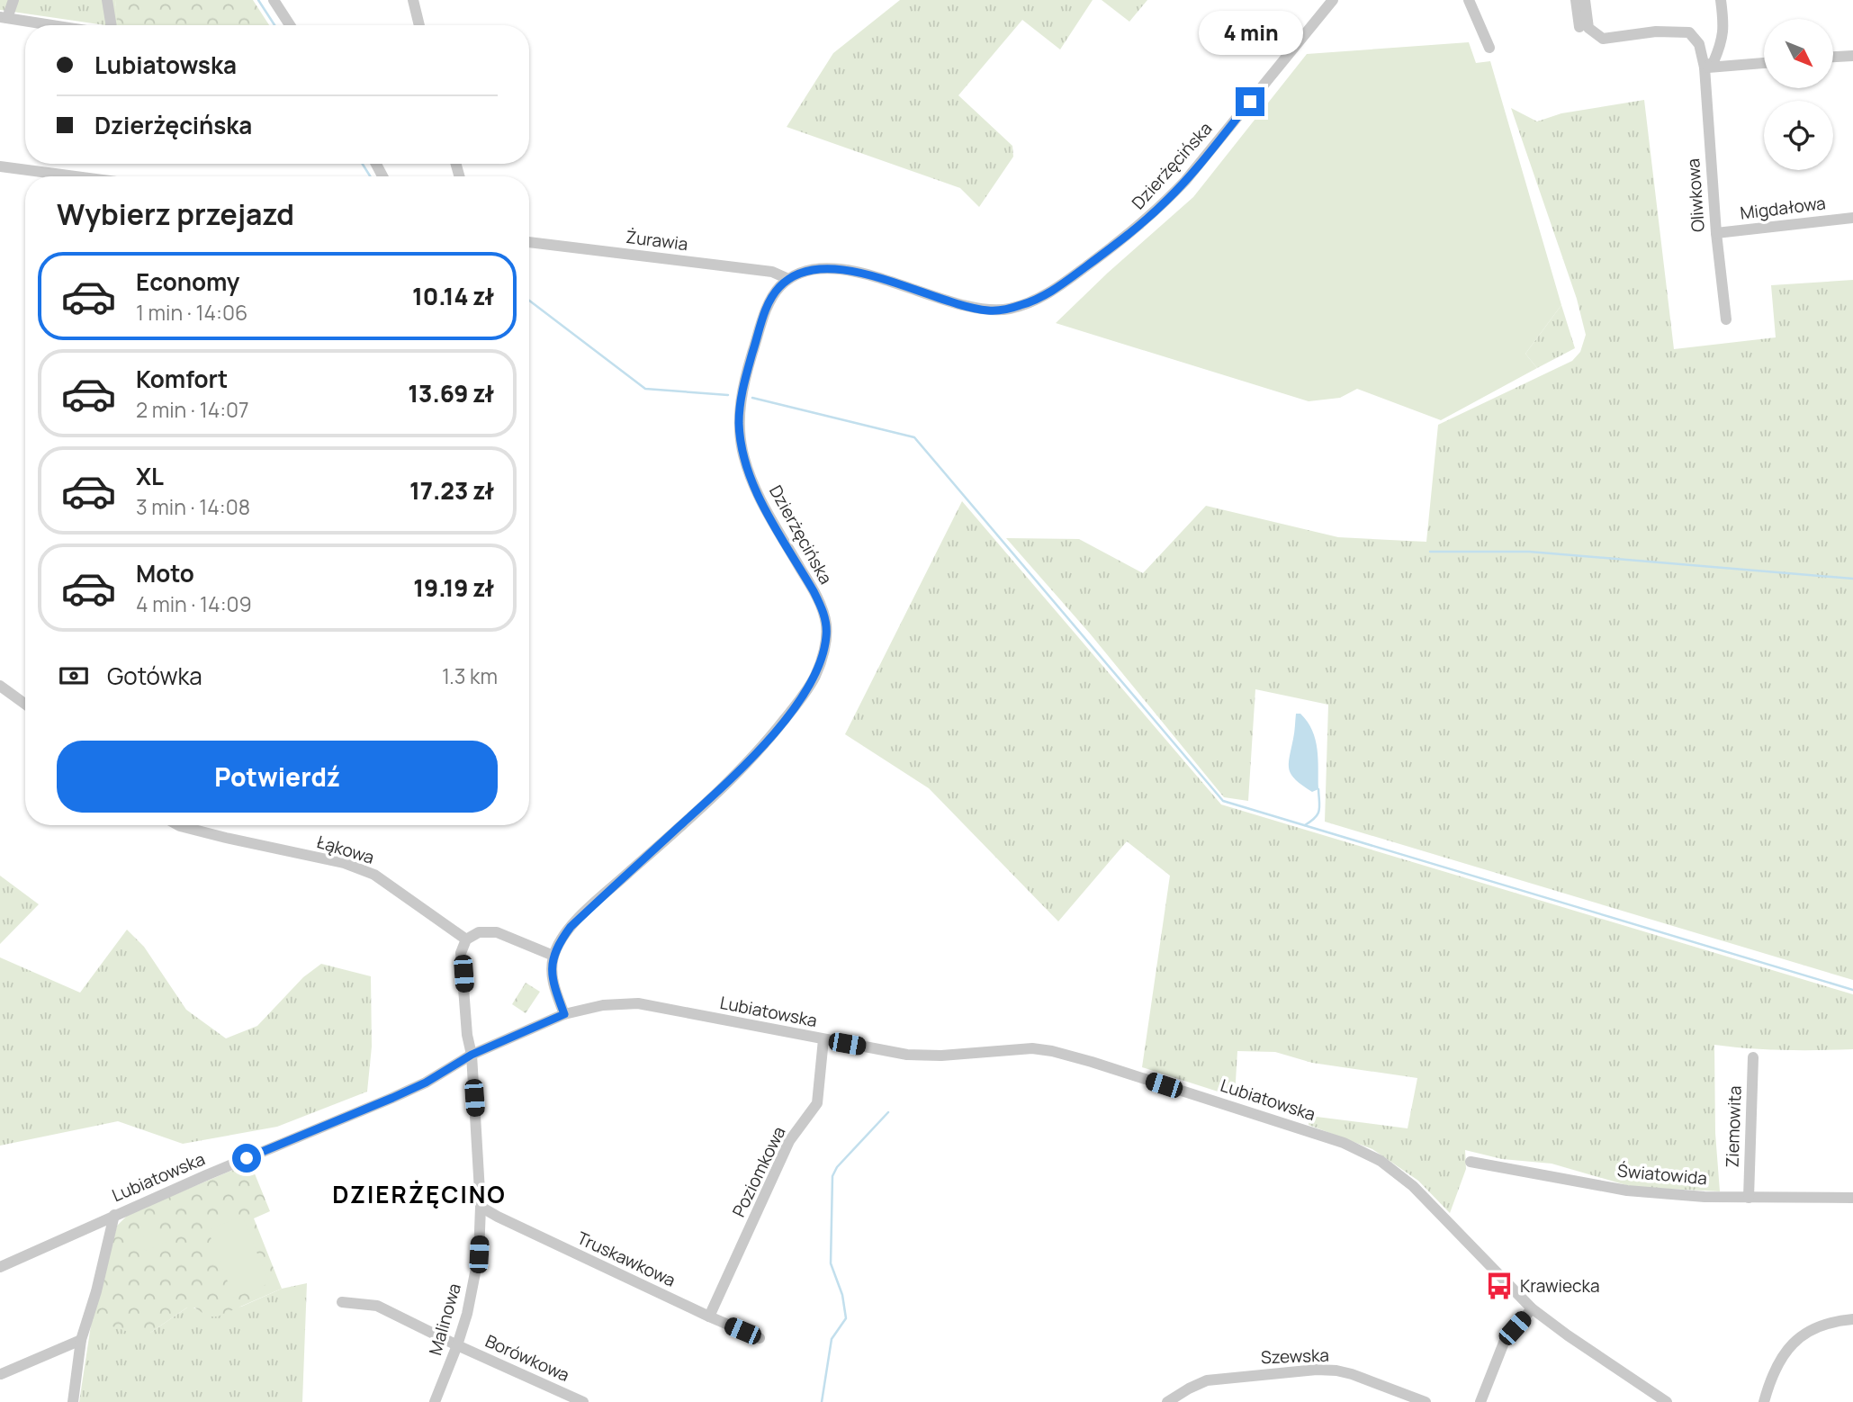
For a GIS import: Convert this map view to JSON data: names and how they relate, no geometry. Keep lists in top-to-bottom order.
{
  "streets": {
    "street": [
      "Dzierżęcińska",
      "Oliwkowa",
      "Migdałowa",
      "Żurawia",
      "Łąkowa",
      "Lubiatowska",
      "Ziemowita",
      "Poziomkowa",
      "Światowida",
      "Truskawkowa",
      "Malinowa",
      "Szewska",
      "Borówkowa"
    ]
  },
  "crossings": [
    ["Dzierżęcińska", "Żurawia"],
    ["Oliwkowa", "Migdałowa"],
    ["Lubiatowska", "Poziomkowa"],
    ["Lubiatowska", "Malinowa"],
    ["Ziemowita", "Światowida"],
    ["Poziomkowa", "Truskawkowa"],
    ["Truskawkowa", "Malinowa"],
    ["Malinowa", "Borówkowa"]
  ],
  "districts": ["DZIERŻĘCINO"],
  "places": {
    "bus stop": ["Krawiecka"]
  },
  "north": "bottom right",
  "page": {
    "bubble": "4 min",
    "banner": ["Lubiatowska", "Dzierżęcińska"],
    "heading": "Wybierz przejazd",
    "list": [
      {
        "name": "Economy",
        "note": "1 min · 14:06",
        "value": "10.14 zł"
      },
      {
        "name": "Komfort",
        "note": "2 min · 14:07",
        "value": "13.69 zł"
      },
      {
        "name": "XL",
        "note": "3 min · 14:08",
        "value": "17.23 zł"
      },
      {
        "name": "Moto",
        "note": "4 min · 14:09",
        "value": "19.19 zł"
      }
    ],
    "pay": ["Gotówka", "1.3 km"],
    "buttons": "Potwierdź"
  }
}
